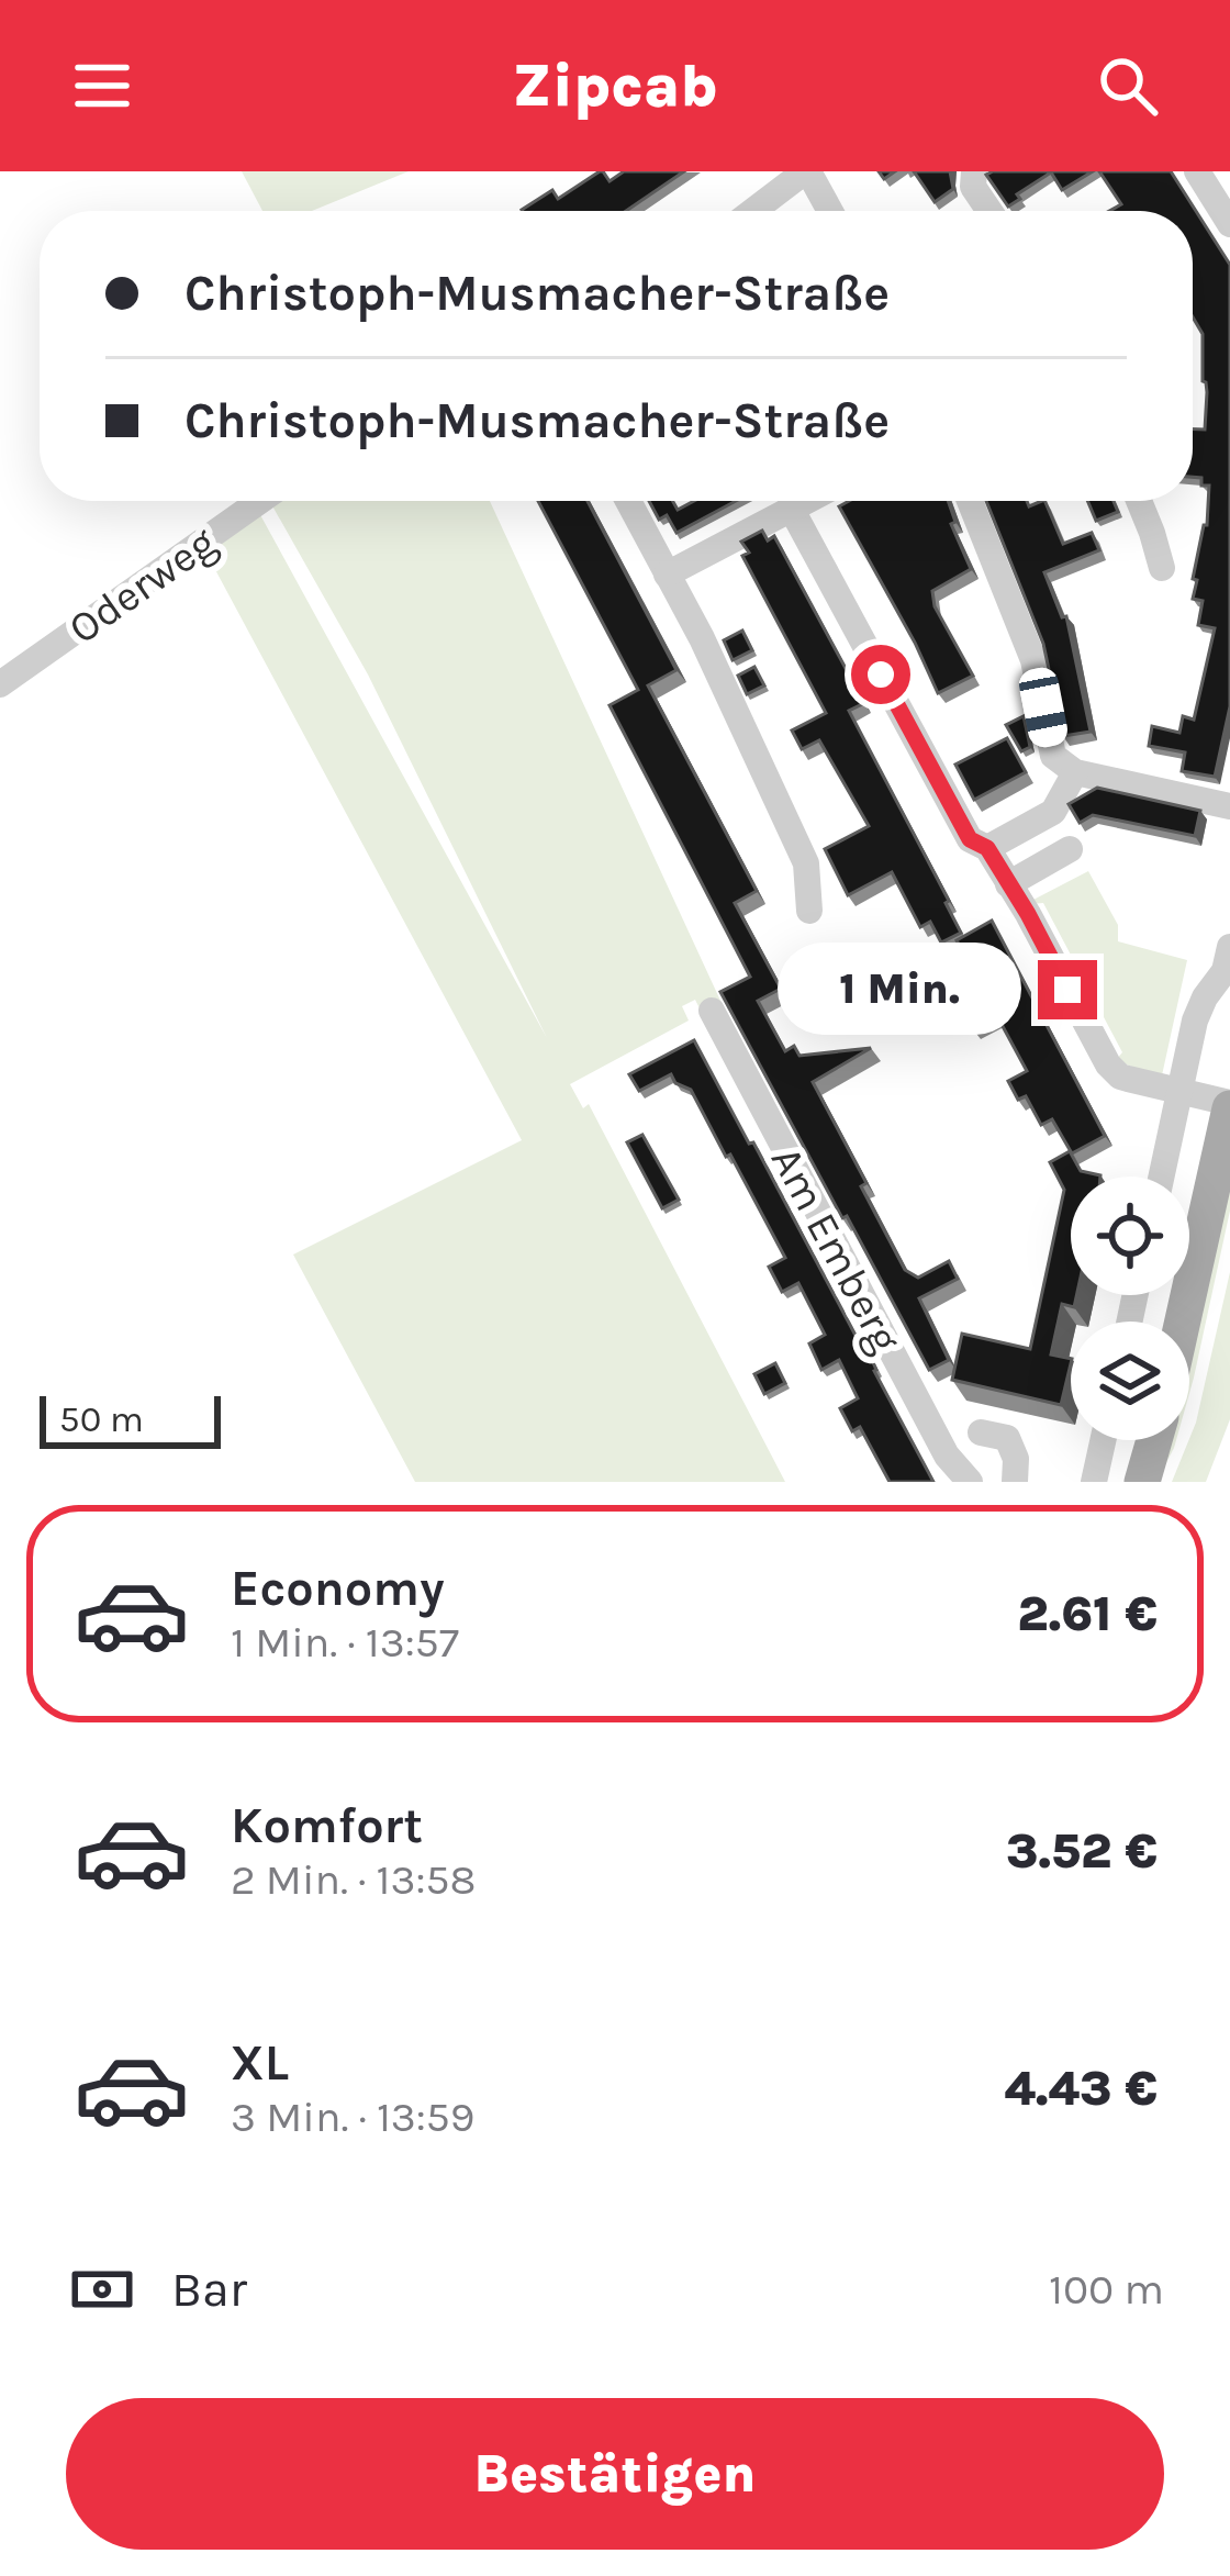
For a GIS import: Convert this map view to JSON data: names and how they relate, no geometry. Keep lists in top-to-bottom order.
{
  "streets": {
    "street": ["Oderweg", "Am Emberg"]
  },
  "scale_bar": "50 m",
  "page": {
    "header": "Zipcab",
    "banner": ["Christoph-Musmacher-Straße", "Christoph-Musmacher-Straße"],
    "bubble": "1 Min.",
    "scale": "50 m",
    "list": [
      {
        "name": "Economy",
        "note": "1 Min. · 13:57",
        "value": "2.61 €"
      },
      {
        "name": "Komfort",
        "note": "2 Min. · 13:58",
        "value": "3.52 €"
      },
      {
        "name": "XL",
        "note": "3 Min. · 13:59",
        "value": "4.43 €"
      }
    ],
    "pay": ["Bar", "100 m"],
    "buttons": "Bestätigen"
  }
}
